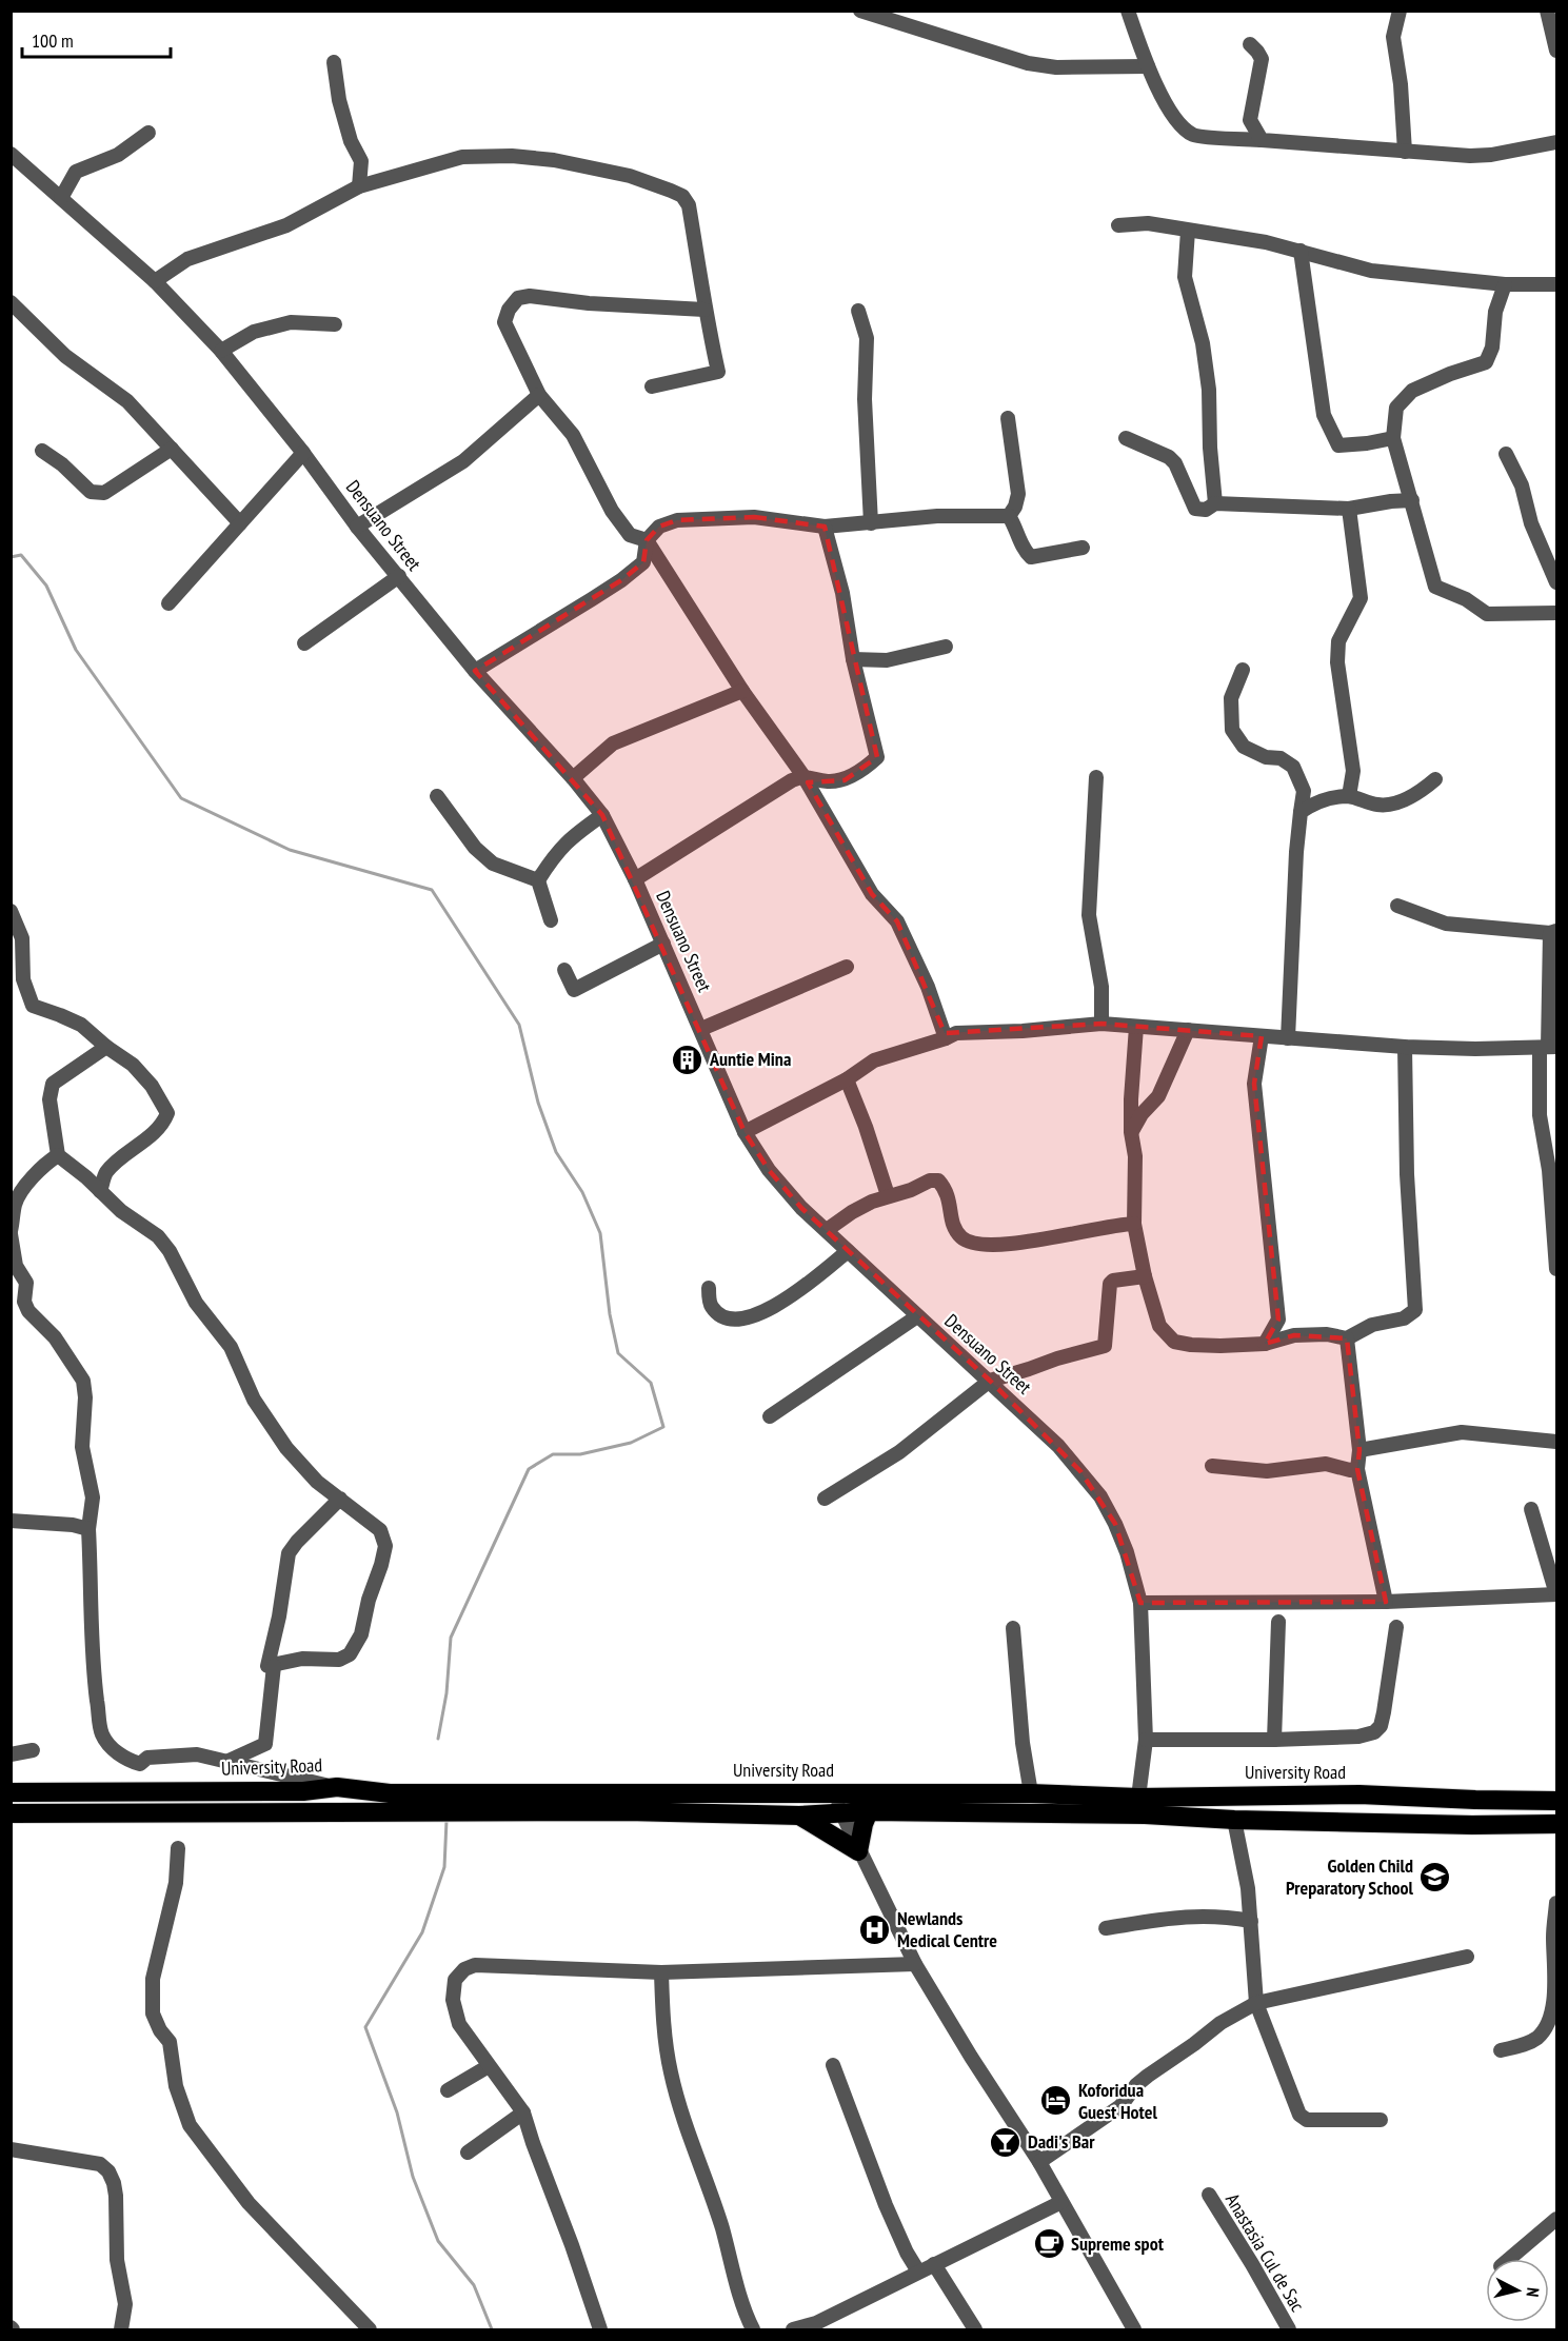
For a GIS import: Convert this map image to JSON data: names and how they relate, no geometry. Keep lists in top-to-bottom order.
{
  "streets": {
    "highway": ["University Road"],
    "street": ["Densuano Street", "Anastasia Cul de Sac"]
  },
  "crossings": [
    ["Densuano Street", "University Road"]
  ],
  "places": {
    "building": ["Auntie Mina"],
    "school or university": ["Golden Child Preparatory School"],
    "hospital": ["Newlands Medical Centre"],
    "hotel": ["Koforidua Guest Hotel"],
    "bar": ["Dadi's Bar"],
    "cafe": ["Supreme spot"]
  },
  "scale_bar": "100 m",
  "north": "right"
}
